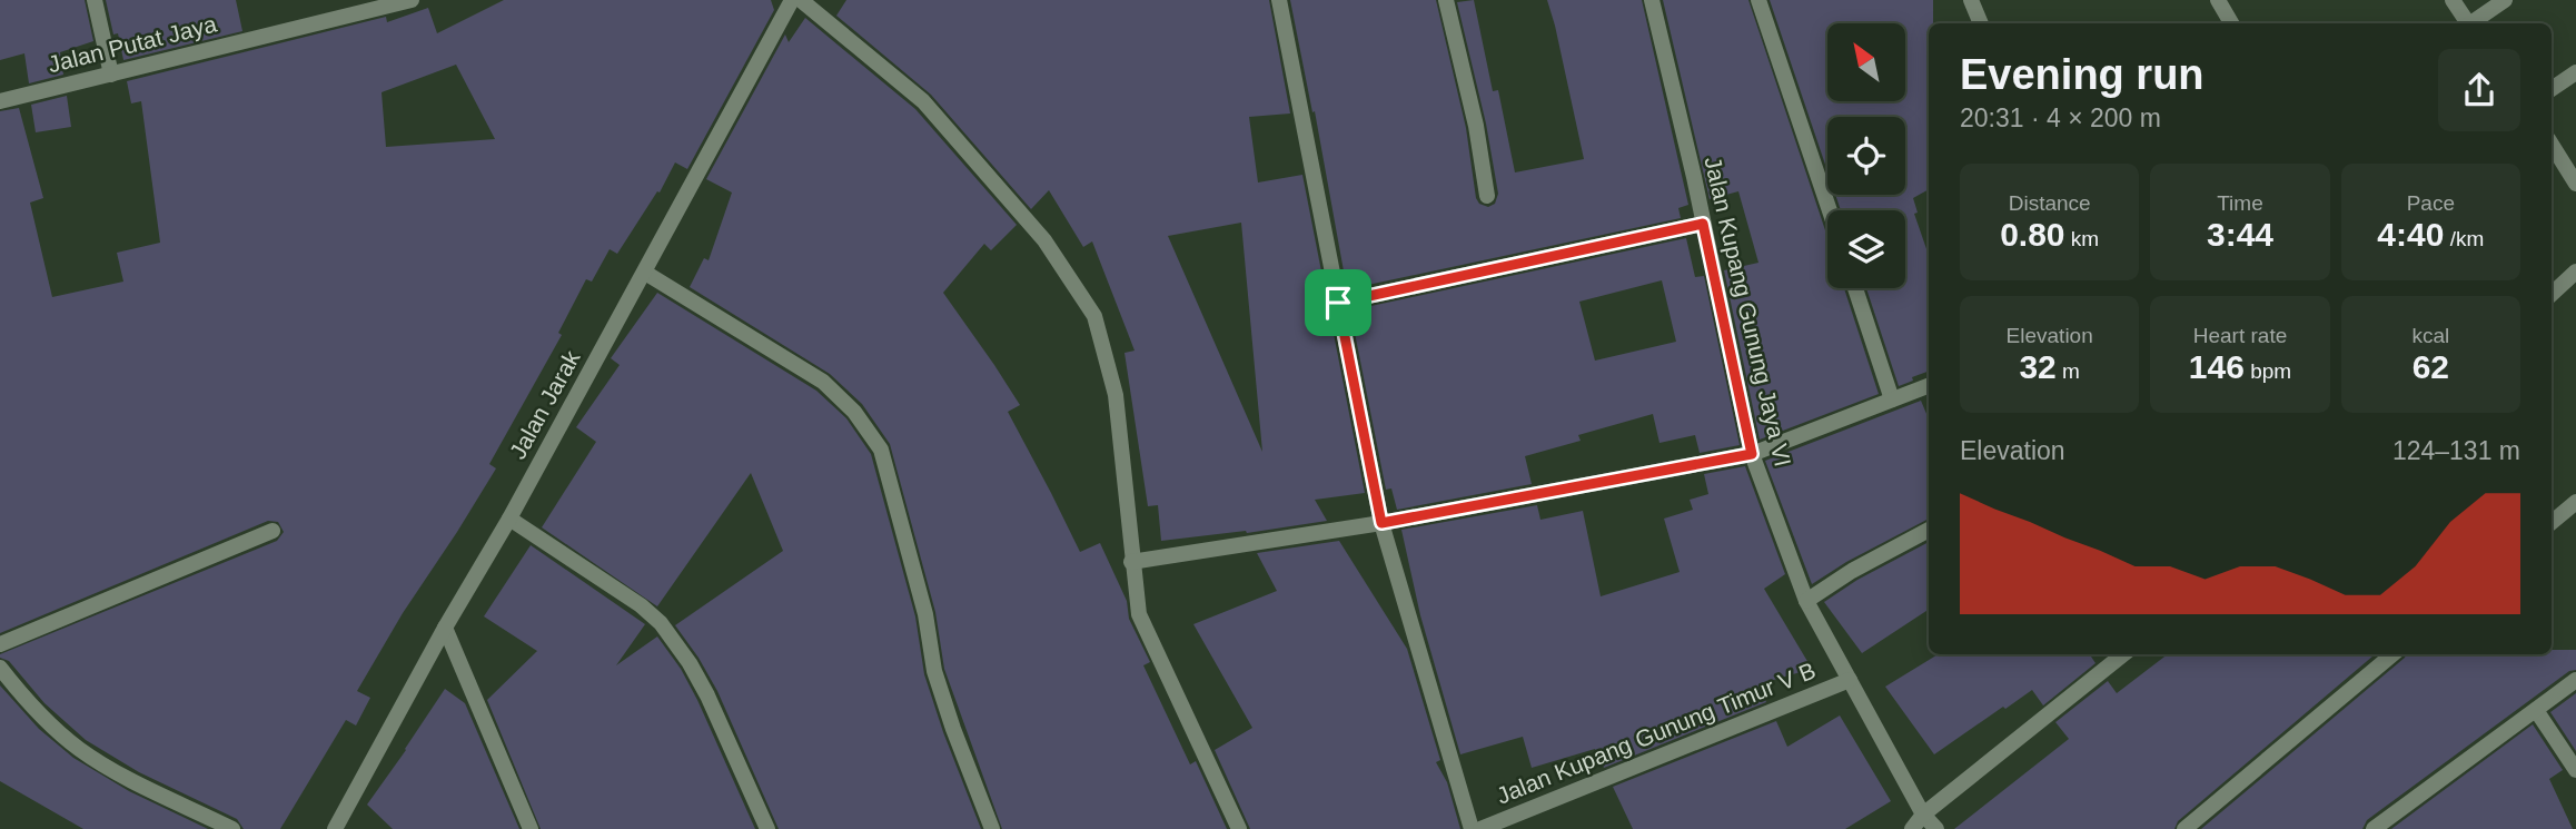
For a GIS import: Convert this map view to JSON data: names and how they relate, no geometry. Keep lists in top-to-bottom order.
{
  "streets": {
    "street": [
      "Jalan Putat Jaya",
      "Jalan Kupang Gunung Jaya VI",
      "Jalan Jarak",
      "Jalan Kupang Gunung Timur V B"
    ]
  },
  "crossings": [
    ["Jalan Kupang Gunung Jaya VI", "Jalan Kupang Gunung Timur V B"]
  ],
  "north": "top left",
  "page": {
    "heading": ["Evening run", "20:31 · 4 × 200 m"],
    "stats": [
      ["Distance", "0.80 km"],
      ["Time", "3:44"],
      ["Pace", "4:40 /km"],
      ["Elevation", "32 m"],
      ["Heart rate", "146 bpm"],
      ["kcal", "62"]
    ],
    "chart": ["Elevation", "124–131 m"]
  }
}
